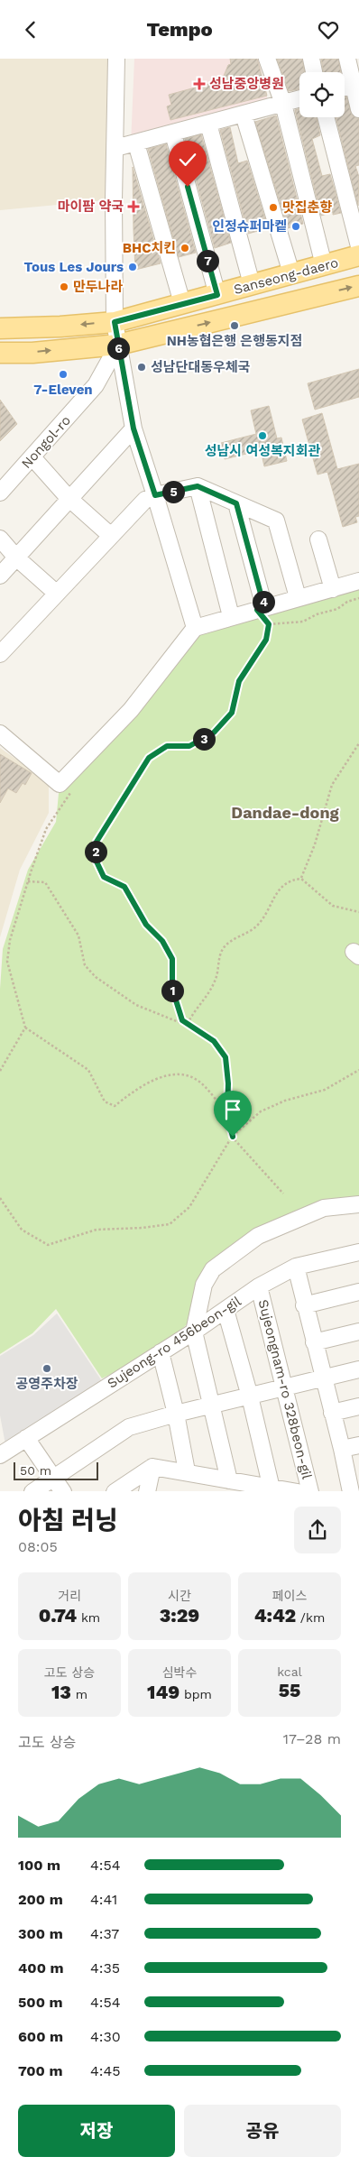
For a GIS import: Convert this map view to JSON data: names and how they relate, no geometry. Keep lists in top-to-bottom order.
{
  "streets": {
    "main road": ["Sanseong-daero"],
    "street": ["Nongol-ro", "Sujeong-ro 456beon-gil", "Sujeongnam-ro 328beon-gil"]
  },
  "crossings": [
    ["Sanseong-daero", "Nongol-ro"],
    ["Sujeong-ro 456beon-gil", "Sujeongnam-ro 328beon-gil"]
  ],
  "districts": ["Dandae-dong"],
  "places": {
    "health": ["성남중앙병원", "마이팜 약국"],
    "other": [
      "맛집춘향",
      "인정슈퍼마켙",
      "BHC치킨",
      "Tous Les Jours",
      "만두나라",
      "NH농협은행 은행동지점",
      "성남단대동우체국",
      "7-Eleven",
      "성남시 여성복지회관",
      "공영주차장"
    ]
  },
  "scale_bar": "50 m",
  "page": {
    "header": "Tempo",
    "pins": [
      "7",
      "6",
      "5",
      "4",
      "3",
      "2",
      "1"
    ],
    "scale": "50 m",
    "heading": ["아침 러닝", "08:05"],
    "stats": [
      ["거리", "0.74 km"],
      ["시간", "3:29"],
      ["페이스", "4:42 /km"],
      ["고도 상승", "13 m"],
      ["심박수", "149 bpm"],
      ["kcal", "55"]
    ],
    "chart": ["고도 상승", "17–28 m"],
    "list": [
      {
        "name": "100 m",
        "note": "4:54"
      },
      {
        "name": "200 m",
        "note": "4:41"
      },
      {
        "name": "300 m",
        "note": "4:37"
      },
      {
        "name": "400 m",
        "note": "4:35"
      },
      {
        "name": "500 m",
        "note": "4:54"
      },
      {
        "name": "600 m",
        "note": "4:30"
      },
      {
        "name": "700 m",
        "note": "4:45"
      }
    ],
    "buttons": ["저장", "공유"]
  }
}
